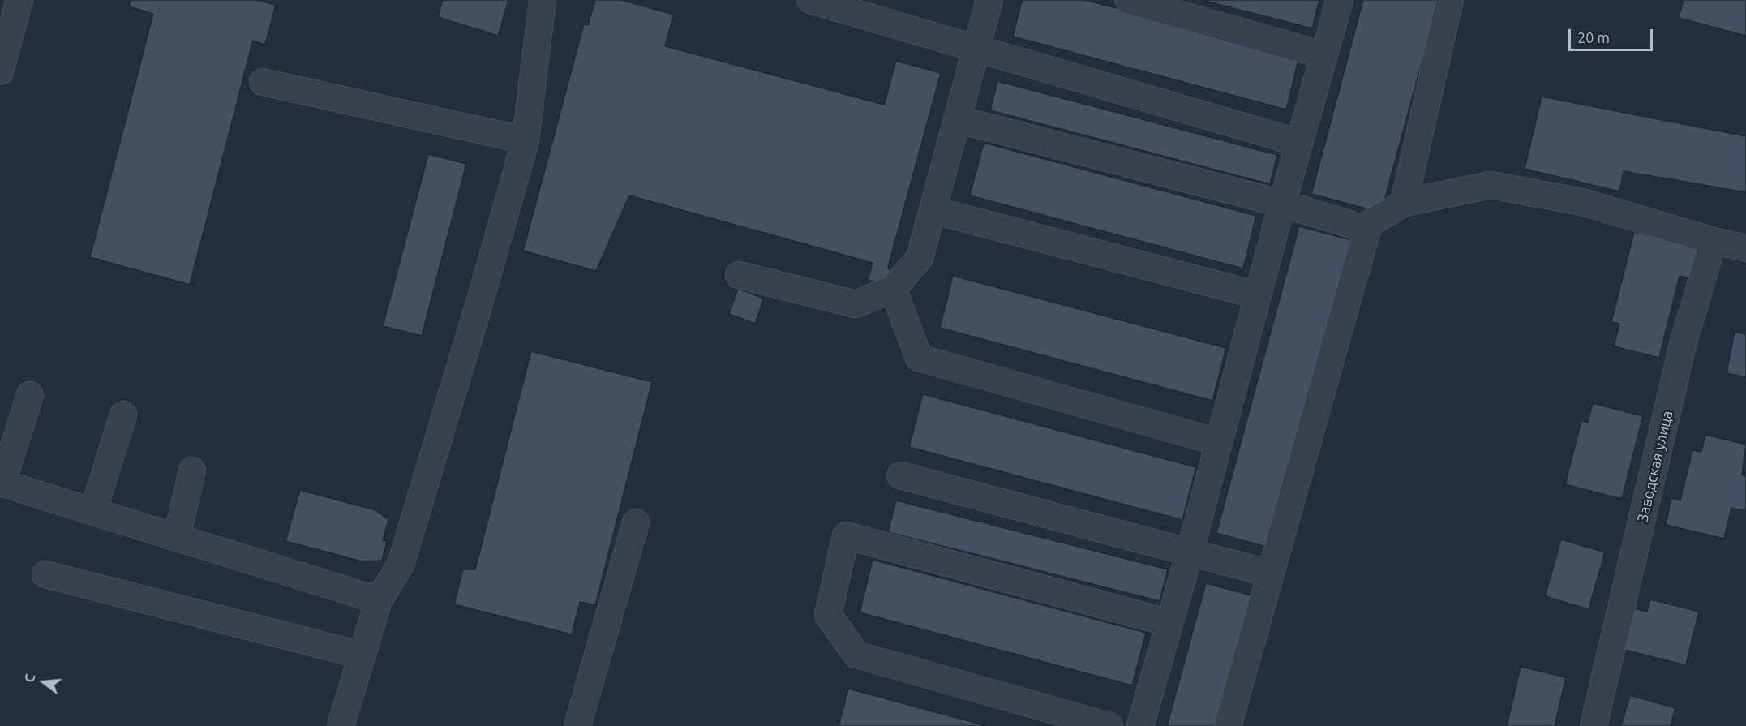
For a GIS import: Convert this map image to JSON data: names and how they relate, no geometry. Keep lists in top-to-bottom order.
{
  "streets": {
    "street": ["Заводская улица"]
  },
  "scale_bar": "20 m",
  "north": "left"
}
